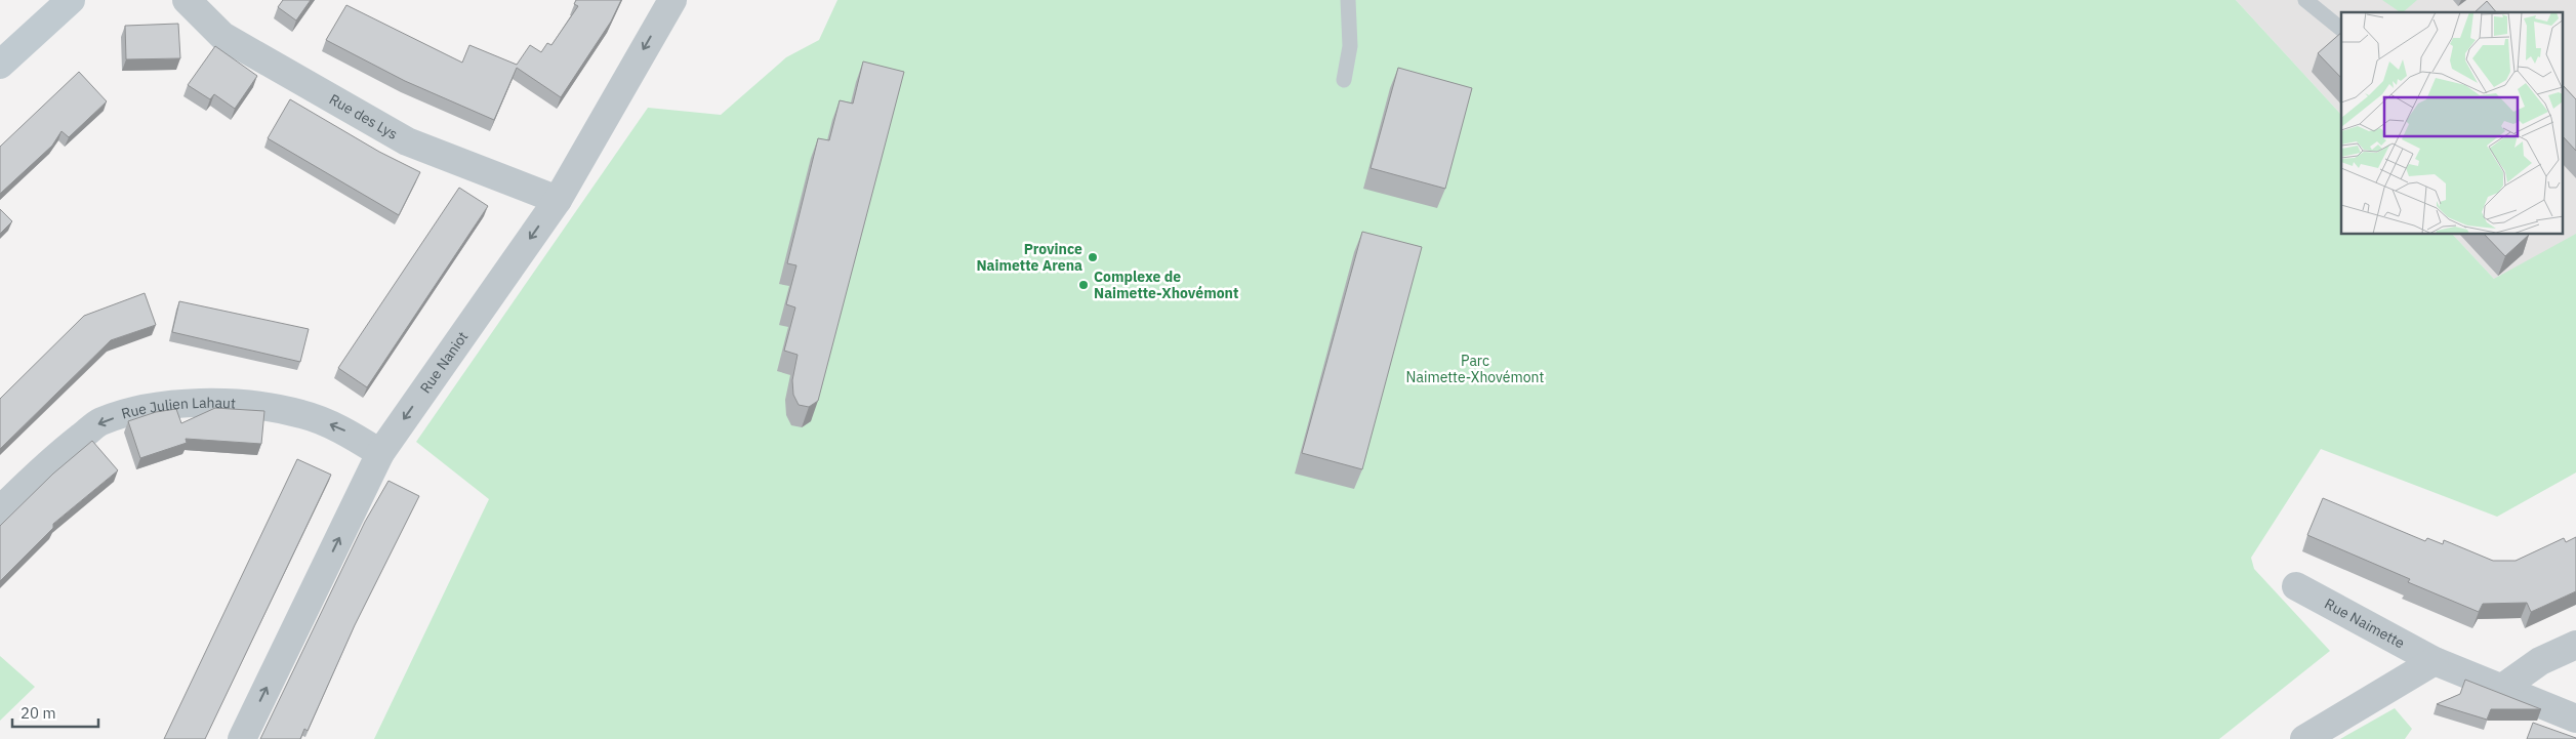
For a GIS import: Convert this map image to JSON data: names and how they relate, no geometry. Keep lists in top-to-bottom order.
{
  "streets": {
    "street": [
      "Rue des Lys",
      "Rue Naniot",
      "Rue Julien Lahaut",
      "Rue Naimette"
    ]
  },
  "crossings": [
    ["Rue des Lys", "Rue Naniot"],
    ["Rue Naniot", "Rue Julien Lahaut"]
  ],
  "one_way": ["Rue Julien Lahaut"],
  "parks": ["Parc Naimette-Xhovémont"],
  "places": ["Province Naimette Arena", "Complexe de Naimette-Xhovémont"],
  "scale_bar": "20 m"
}
